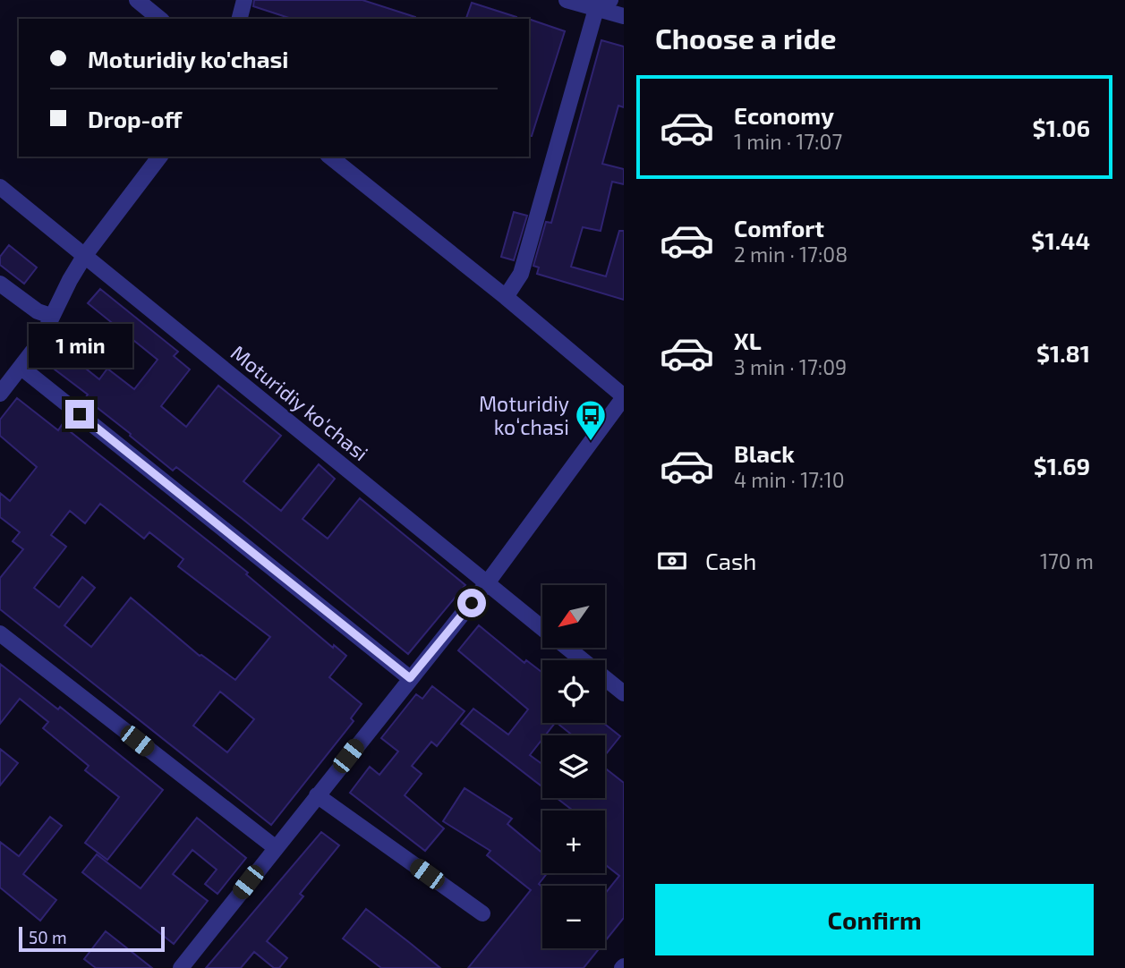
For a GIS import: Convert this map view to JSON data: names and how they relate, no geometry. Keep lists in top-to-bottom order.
{
  "streets": {
    "street": ["Moturidiy ko'chasi"]
  },
  "places": {
    "bus stop": ["Moturidiy koʻchasi"]
  },
  "scale_bar": "50 m",
  "north": "bottom left",
  "page": {
    "heading": "Choose a ride",
    "banner": ["Moturidiy ko'chasi", "Drop-off"],
    "list": [
      {
        "name": "Economy",
        "note": "1 min · 17:07",
        "value": "$1.06"
      },
      {
        "name": "Comfort",
        "note": "2 min · 17:08",
        "value": "$1.44"
      },
      {
        "name": "XL",
        "note": "3 min · 17:09",
        "value": "$1.81"
      },
      {
        "name": "Black",
        "note": "4 min · 17:10",
        "value": "$1.69"
      }
    ],
    "bubble": "1 min",
    "pay": ["Cash", "170 m"],
    "map_buttons": ["+", "−"],
    "buttons": "Confirm",
    "scale": "50 m"
  }
}
